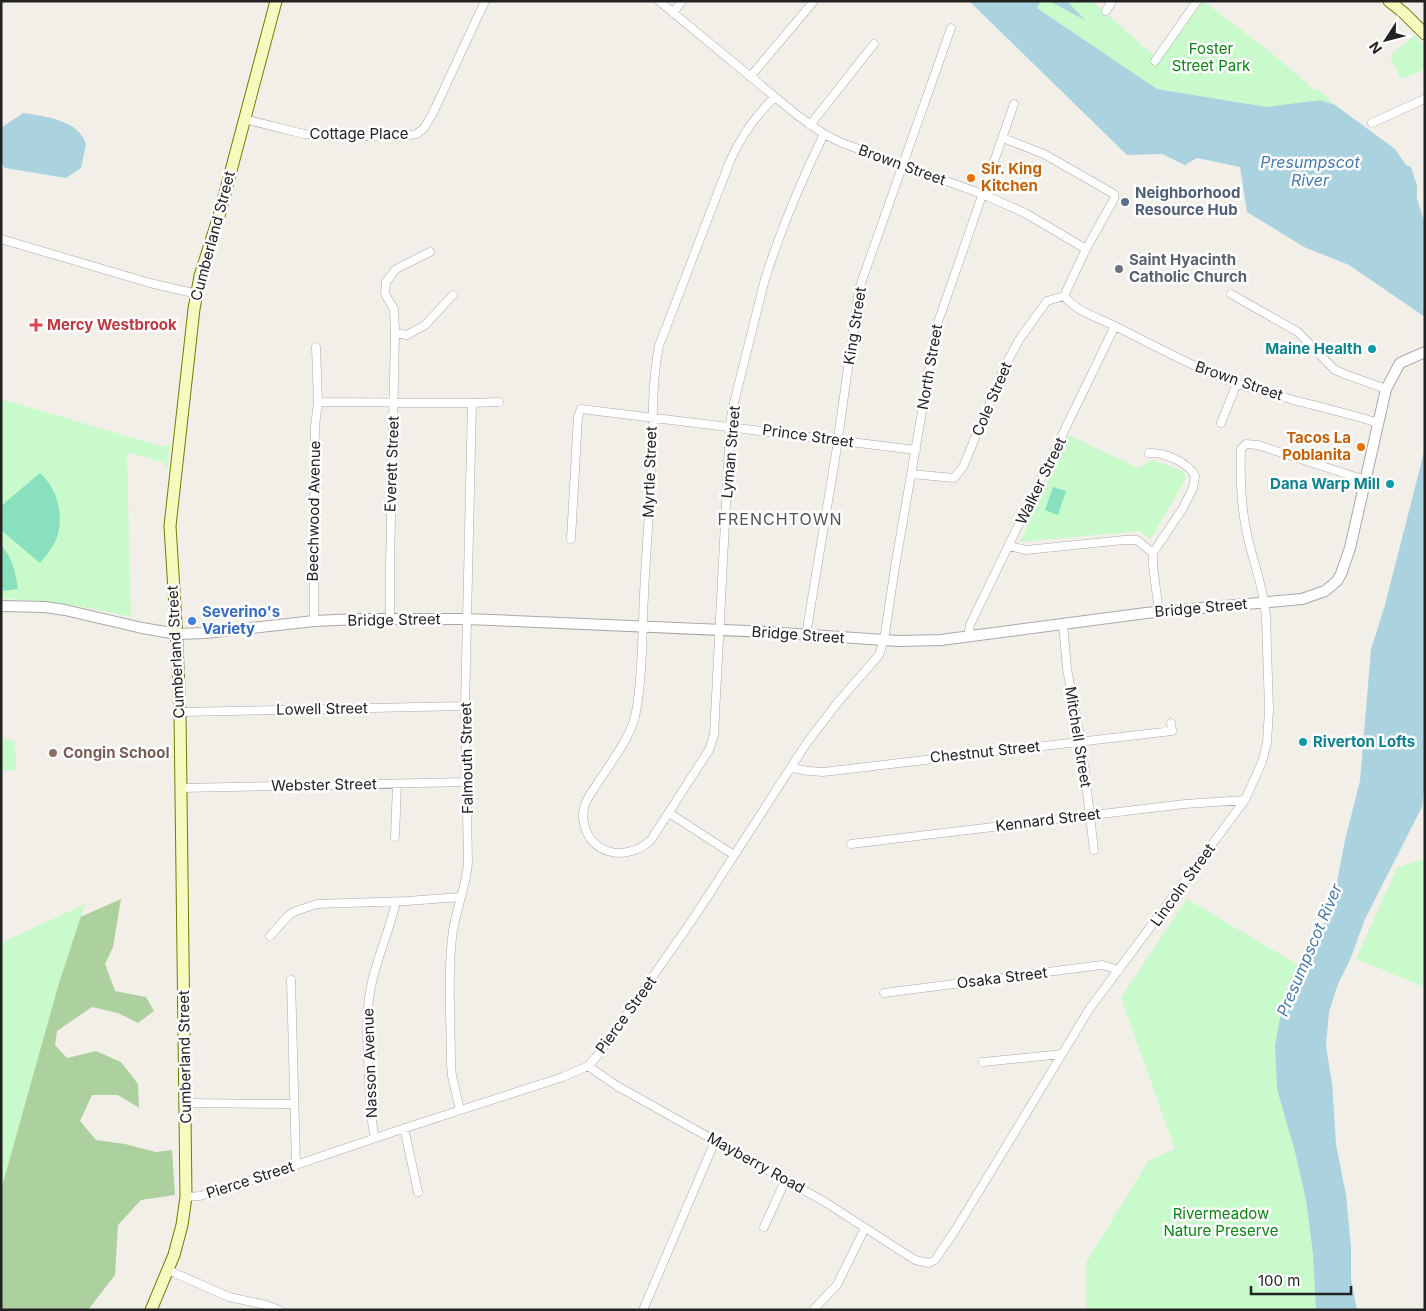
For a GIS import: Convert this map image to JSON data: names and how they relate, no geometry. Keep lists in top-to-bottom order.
{
  "streets": {
    "main road": ["Cumberland Street"],
    "street": [
      "Cottage Place",
      "Brown Street",
      "King Street",
      "North Street",
      "Cole Street",
      "Prince Street",
      "Lyman Street",
      "Everett Street",
      "Myrtle Street",
      "Walker Street",
      "Beechwood Avenue",
      "Bridge Street",
      "Lowell Street",
      "Mitchell Street",
      "Chestnut Street",
      "Falmouth Street",
      "Webster Street",
      "Kennard Street",
      "Lincoln Street",
      "Osaka Street",
      "Pierce Street",
      "Nasson Avenue",
      "Mayberry Road"
    ]
  },
  "crossings": [
    ["Cottage Place", "Cumberland Street"],
    ["Brown Street", "King Street"],
    ["Brown Street", "North Street"],
    ["Brown Street", "Cole Street"],
    ["Brown Street", "Lyman Street"],
    ["Brown Street", "Myrtle Street"],
    ["Brown Street", "Walker Street"],
    ["Brown Street", "Bridge Street"],
    ["Cumberland Street", "Bridge Street"],
    ["Cumberland Street", "Lowell Street"],
    ["Cumberland Street", "Webster Street"],
    ["Cumberland Street", "Pierce Street"],
    ["King Street", "Prince Street"],
    ["King Street", "Bridge Street"],
    ["North Street", "Cole Street"],
    ["North Street", "Prince Street"],
    ["North Street", "Bridge Street"],
    ["North Street", "Pierce Street"],
    ["Prince Street", "Lyman Street"],
    ["Prince Street", "Myrtle Street"],
    ["Lyman Street", "Myrtle Street"],
    ["Lyman Street", "Bridge Street"],
    ["Everett Street", "Bridge Street"],
    ["Myrtle Street", "Bridge Street"],
    ["Walker Street", "Bridge Street"],
    ["Beechwood Avenue", "Bridge Street"],
    ["Bridge Street", "Mitchell Street"],
    ["Bridge Street", "Falmouth Street"],
    ["Bridge Street", "Lincoln Street"],
    ["Bridge Street", "Pierce Street"],
    ["Lowell Street", "Falmouth Street"],
    ["Mitchell Street", "Chestnut Street"],
    ["Mitchell Street", "Kennard Street"],
    ["Chestnut Street", "Pierce Street"],
    ["Falmouth Street", "Webster Street"],
    ["Falmouth Street", "Pierce Street"],
    ["Kennard Street", "Lincoln Street"],
    ["Lincoln Street", "Osaka Street"],
    ["Lincoln Street", "Mayberry Road"],
    ["Pierce Street", "Nasson Avenue"],
    ["Pierce Street", "Mayberry Road"]
  ],
  "districts": ["FRENCHTOWN"],
  "water": ["Presumpscot River"],
  "parks": ["Foster Street Park", "Rivermeadow Nature Preserve"],
  "places": {
    "other": [
      "Sir. King Kitchen",
      "Neighborhood Resource Hub",
      "Saint Hyacinth Catholic Church",
      "Maine Health",
      "Tacos La Poblanita",
      "Dana Warp Mill",
      "Severino's Variety",
      "Riverton Lofts",
      "Congin School"
    ],
    "health": ["Mercy Westbrook"]
  },
  "scale_bar": "100 m",
  "north": "bottom left"
}
